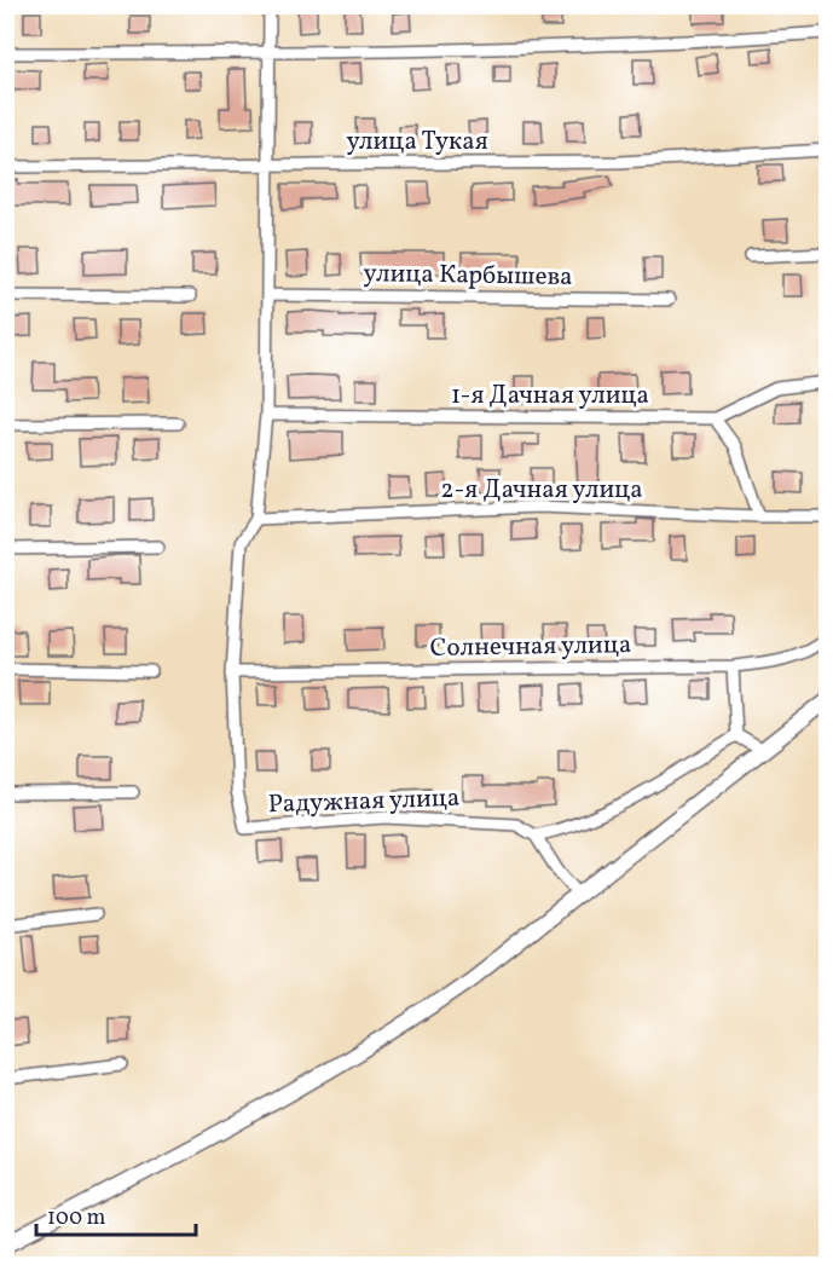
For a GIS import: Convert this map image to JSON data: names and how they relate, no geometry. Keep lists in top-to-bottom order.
{
  "streets": {
    "street": [
      "улица Тукая",
      "улица Карбышева",
      "1-я Дачная улица",
      "2-я Дачная улица",
      "Солнечная улица",
      "Радужная улица"
    ]
  },
  "crossings": [
    ["Солнечная улица", "Радужная улица"]
  ],
  "scale_bar": "100 m"
}
